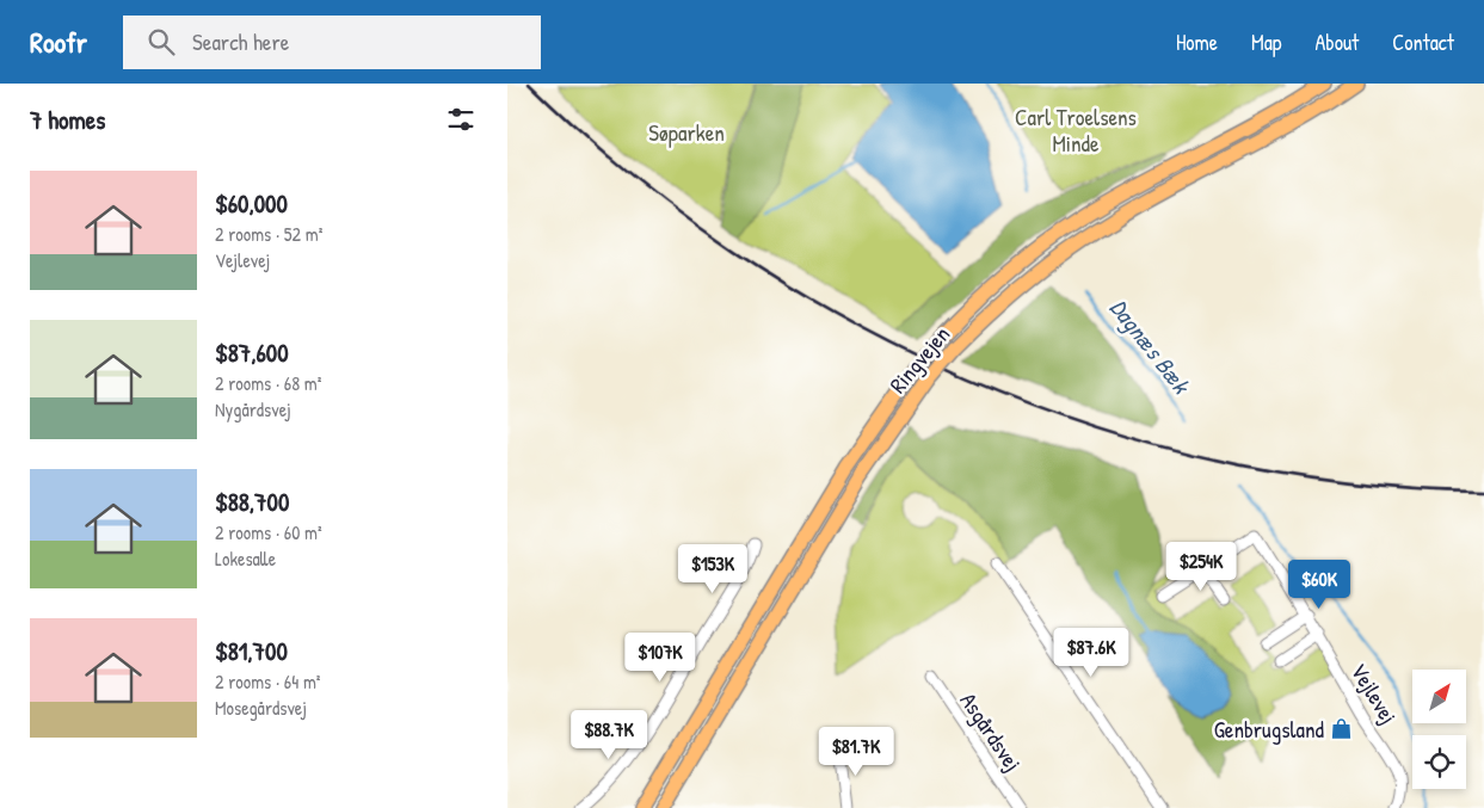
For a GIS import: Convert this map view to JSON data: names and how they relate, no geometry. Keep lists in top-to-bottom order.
{
  "streets": {
    "main road": ["Ringvejen"],
    "street": ["Vejlevej", "Asgårdsvej"]
  },
  "water": ["Dagnæs Bæk"],
  "parks": ["Carl Troelsens Minde", "Søparken"],
  "places": {
    "shop": ["Genbrugsland"]
  },
  "north": "top right",
  "page": {
    "header": "Roofr",
    "search": "Search here",
    "nav": [
      "Home",
      "Map",
      "About",
      "Contact"
    ],
    "heading": "7 homes",
    "list": [
      {
        "name": "$60,000",
        "note": "2 rooms · 52 m² · Vejlevej"
      },
      {
        "name": "$87,600",
        "note": "2 rooms · 68 m² · Nygårdsvej"
      },
      {
        "name": "$88,700",
        "note": "2 rooms · 60 m² · Lokesalle"
      },
      {
        "name": "$81,700",
        "note": "2 rooms · 64 m² · Mosegårdsvej"
      }
    ],
    "price": [
      "$254K",
      "$153K",
      "$60K",
      "$87.6K",
      "$107K",
      "$88.7K",
      "$81.7K"
    ]
  }
}
